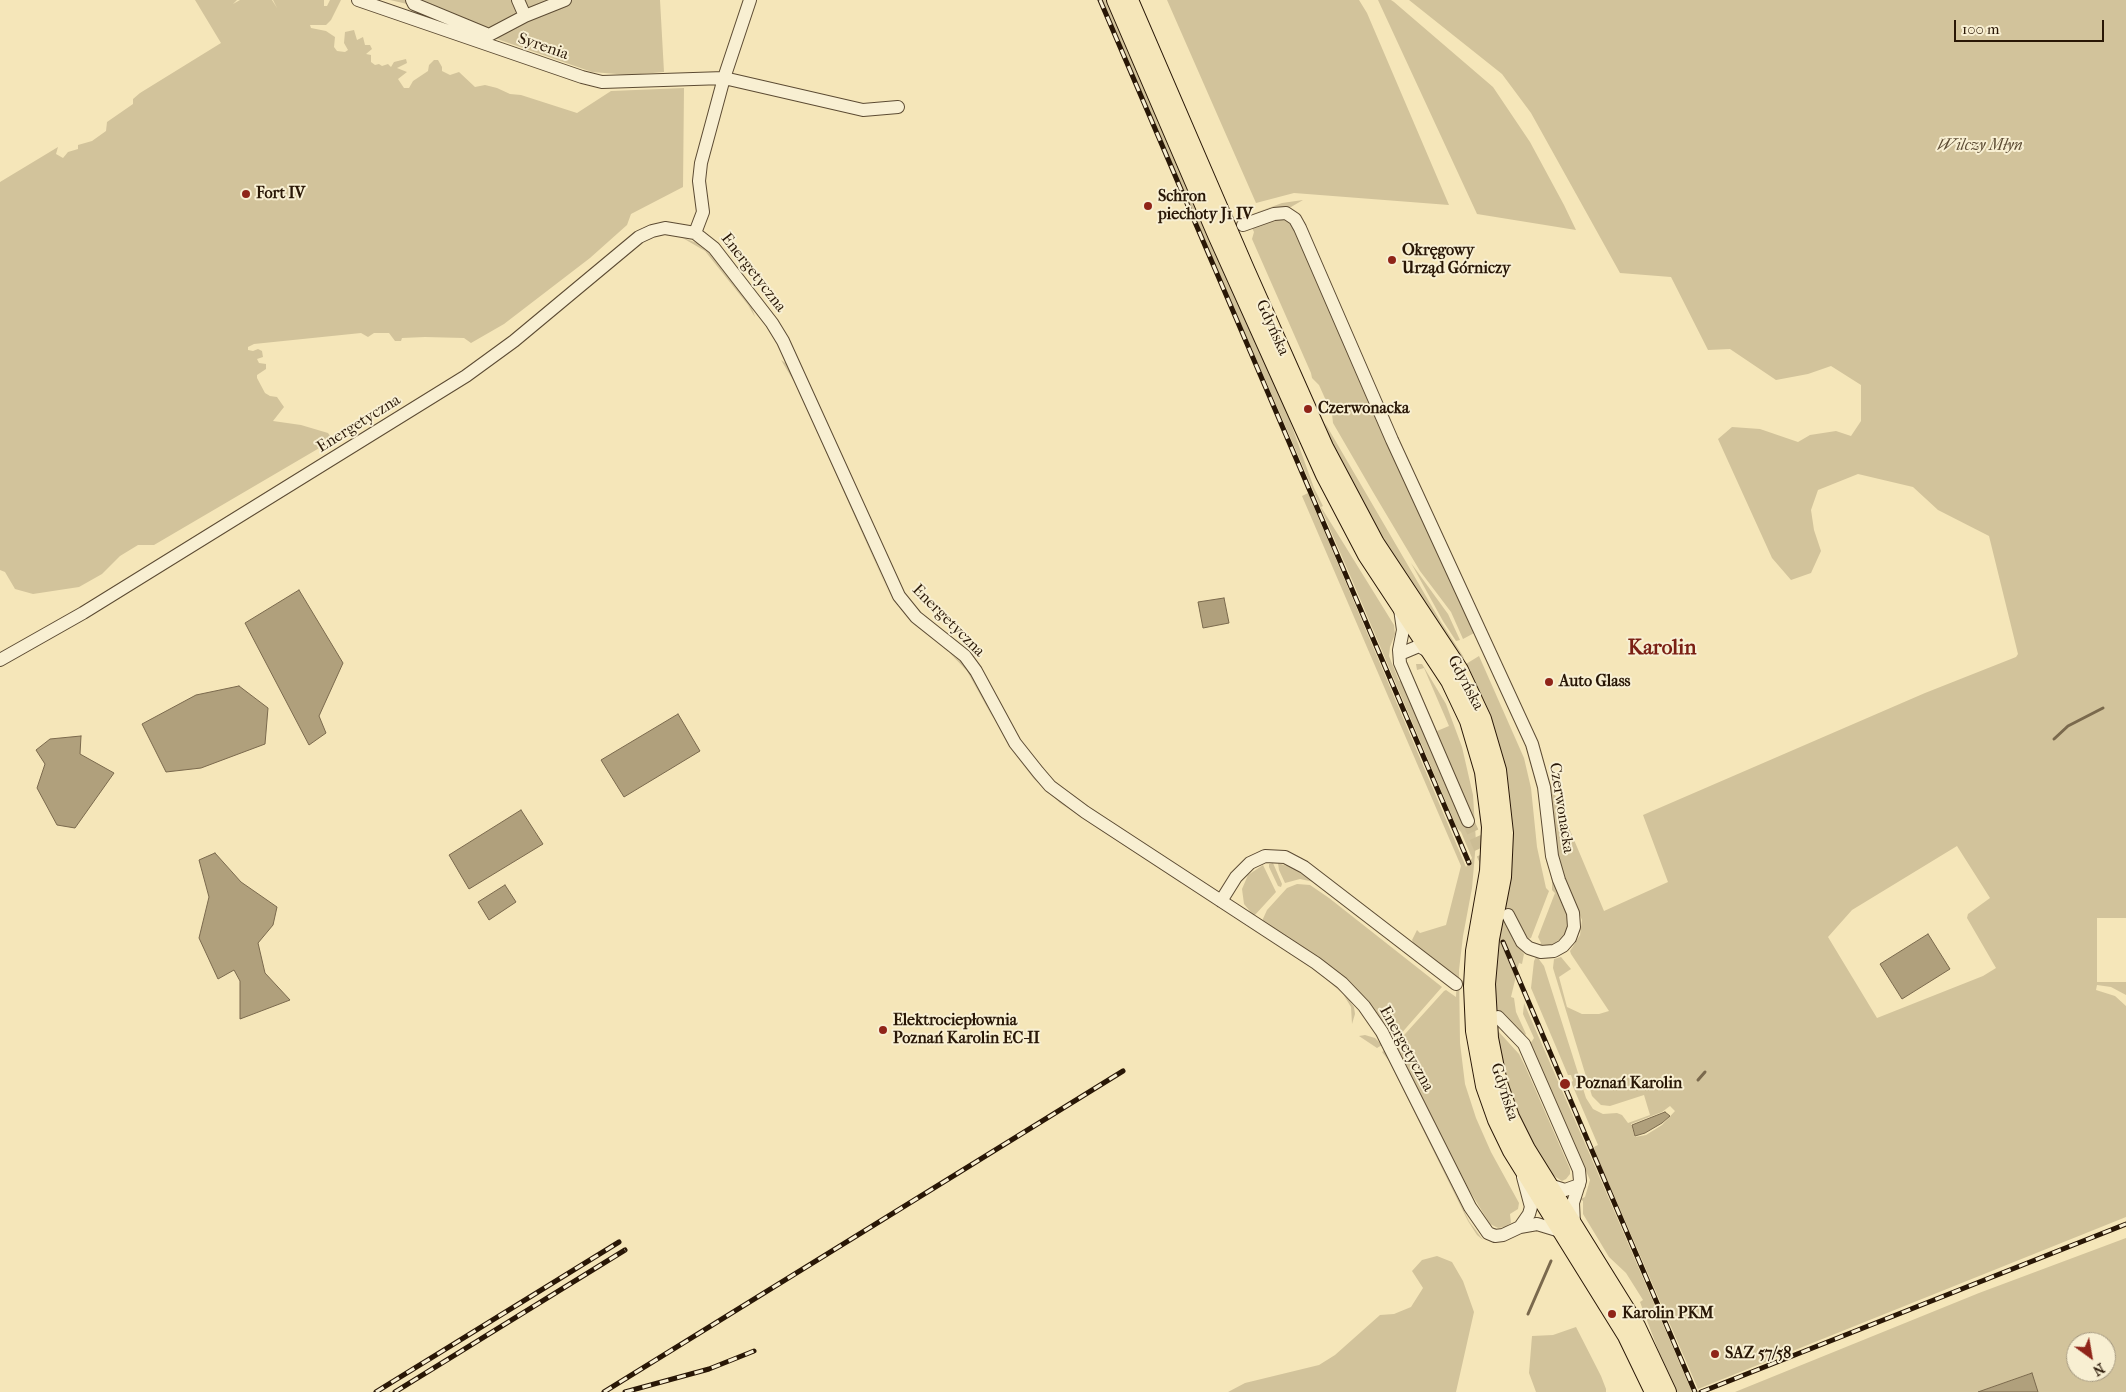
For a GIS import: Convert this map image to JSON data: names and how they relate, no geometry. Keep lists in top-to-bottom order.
{
  "streets": {
    "main road": ["Gdyńska"],
    "street": ["Syrenia", "Energetyczna", "Czerwonacka"]
  },
  "crossings": [
    ["Energetyczna", "Gdyńska"]
  ],
  "districts": ["Karolin"],
  "parks": ["Wilczy Młyn"],
  "places": [
    "Fort IV",
    "Schron piechoty J1 IV",
    "Okręgowy Urząd Górniczy",
    "Czerwonacka",
    "Auto Glass",
    "Elektrociepłownia Poznań Karolin EC-II",
    "Poznań Karolin",
    "Karolin PKM",
    "SAZ 57/58"
  ],
  "scale_bar": "100 m",
  "north": "bottom right"
}
